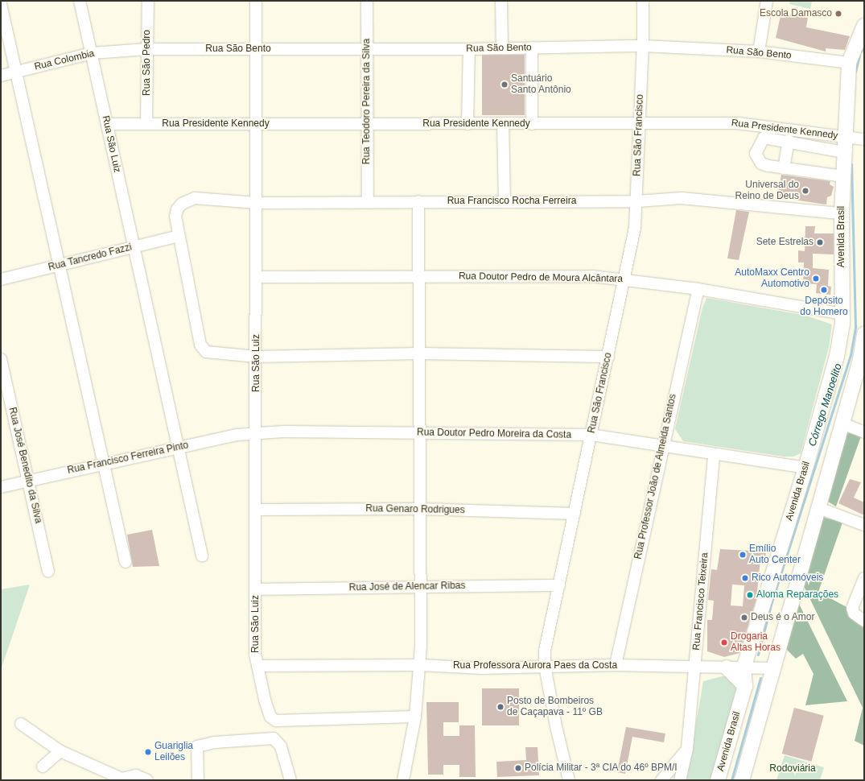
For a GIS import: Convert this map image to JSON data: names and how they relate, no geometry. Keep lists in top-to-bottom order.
{
  "streets": {
    "main road": ["Avenida Brasil"],
    "street": [
      "Rua São Bento",
      "Rua Colombia",
      "Rua São Pedro",
      "Rua Teodoro Pereira da Silva",
      "Rua Presidente Kennedy",
      "Rua São Francisco",
      "Rua São Luiz",
      "Rua Francisco Rocha Ferreira",
      "Rua Tancredo Fazzi",
      "Rua Doutor Pedro de Moura Alcântara",
      "Rua Doutor Pedro Moreira da Costa",
      "Rua Francisco Ferreira Pinto",
      "Rua José Benedito da Silva",
      "Rua Professor João de Almeida Santos",
      "Rua Genaro Rodrigues",
      "Rua José de Alencar Ribas",
      "Rua Francisco Teixeira",
      "Rua Professora Aurora Paes da Costa"
    ]
  },
  "crossings": [
    ["Rua São Bento", "Rua Colombia"],
    ["Rua São Bento", "Rua São Pedro"],
    ["Rua São Bento", "Rua Teodoro Pereira da Silva"],
    ["Rua São Bento", "Rua São Francisco"],
    ["Rua São Bento", "Rua São Luiz"],
    ["Rua São Bento", "Avenida Brasil"],
    ["Rua Colombia", "Rua São Pedro"],
    ["Rua Colombia", "Rua São Luiz"],
    ["Rua São Pedro", "Rua Presidente Kennedy"],
    ["Rua Teodoro Pereira da Silva", "Rua Presidente Kennedy"],
    ["Rua Teodoro Pereira da Silva", "Rua Francisco Rocha Ferreira"],
    ["Rua Presidente Kennedy", "Rua São Francisco"],
    ["Rua Presidente Kennedy", "Rua São Luiz"],
    ["Rua Presidente Kennedy", "Avenida Brasil"],
    ["Rua São Francisco", "Rua Francisco Rocha Ferreira"],
    ["Rua São Francisco", "Rua Doutor Pedro de Moura Alcântara"],
    ["Rua São Francisco", "Rua Doutor Pedro Moreira da Costa"],
    ["Rua São Francisco", "Rua Genaro Rodrigues"],
    ["Rua São Francisco", "Rua José de Alencar Ribas"],
    ["Rua São Francisco", "Rua Professora Aurora Paes da Costa"],
    ["Rua São Luiz", "Rua Francisco Rocha Ferreira"],
    ["Rua São Luiz", "Rua Tancredo Fazzi"],
    ["Rua São Luiz", "Rua Doutor Pedro de Moura Alcântara"],
    ["Rua São Luiz", "Rua Doutor Pedro Moreira da Costa"],
    ["Rua São Luiz", "Rua Francisco Ferreira Pinto"],
    ["Rua São Luiz", "Rua Genaro Rodrigues"],
    ["Rua São Luiz", "Rua José de Alencar Ribas"],
    ["Rua São Luiz", "Rua Professora Aurora Paes da Costa"],
    ["Rua Francisco Rocha Ferreira", "Avenida Brasil"],
    ["Rua Francisco Rocha Ferreira", "Rua Tancredo Fazzi"],
    ["Avenida Brasil", "Rua Doutor Pedro de Moura Alcântara"],
    ["Avenida Brasil", "Rua Doutor Pedro Moreira da Costa"],
    ["Avenida Brasil", "Rua Professora Aurora Paes da Costa"],
    ["Rua Doutor Pedro de Moura Alcântara", "Rua Professor João de Almeida Santos"],
    ["Rua Doutor Pedro Moreira da Costa", "Rua Francisco Ferreira Pinto"],
    ["Rua Doutor Pedro Moreira da Costa", "Rua Professor João de Almeida Santos"],
    ["Rua Doutor Pedro Moreira da Costa", "Rua Francisco Teixeira"],
    ["Rua Francisco Ferreira Pinto", "Rua José Benedito da Silva"],
    ["Rua Professor João de Almeida Santos", "Rua Professora Aurora Paes da Costa"],
    ["Rua Francisco Teixeira", "Rua Professora Aurora Paes da Costa"]
  ],
  "water": ["Córrego Manoelito"],
  "parks": ["Rodoviária"],
  "places": [
    "Escola Damasco",
    "Santuário Santo Antônio",
    "Universal do Reino de Deus",
    "Sete Estrelas",
    "AutoMaxx Centro Automotivo",
    "Depósito do Homero",
    "Emílio Auto Center",
    "Rico Automóveis",
    "Aloma Reparações",
    "Deus é o Amor",
    "Drogaria Altas Horas",
    "Posto de Bombeiros de Caçapava - 11º GB",
    "Guariglia Leilões",
    "Polícia Militar - 3ª CIA do 46º BPM/I"
  ]
}
